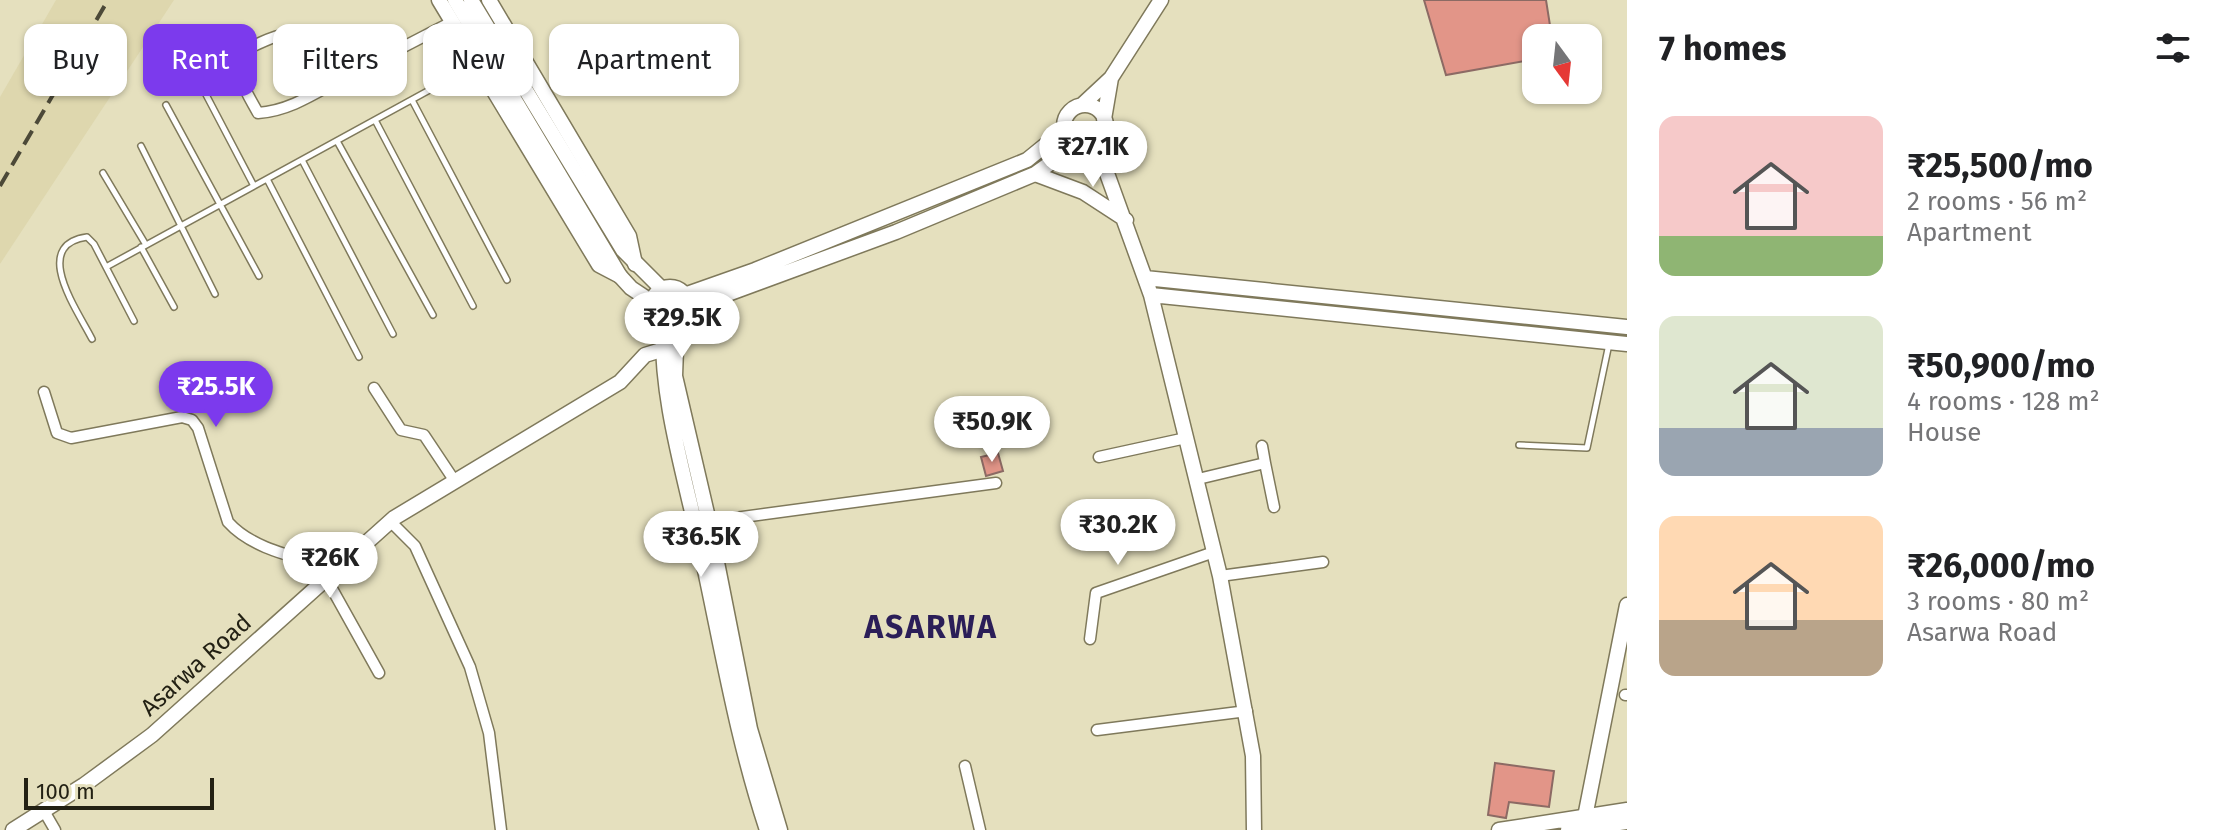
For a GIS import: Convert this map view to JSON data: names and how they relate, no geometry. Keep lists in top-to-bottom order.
{
  "streets": {
    "street": ["Asarwa Road"]
  },
  "districts": ["ASARWA"],
  "scale_bar": "100 m",
  "north": "bottom",
  "page": {
    "heading": "7 homes",
    "chip": [
      "Buy",
      "Rent",
      "Filters",
      "New",
      "Apartment"
    ],
    "list": [
      {
        "name": "₹25,500/mo",
        "note": "2 rooms · 56 m² · Apartment"
      },
      {
        "name": "₹50,900/mo",
        "note": "4 rooms · 128 m² · House"
      },
      {
        "name": "₹26,000/mo",
        "note": "3 rooms · 80 m² · Asarwa Road"
      }
    ],
    "price": [
      "₹27.1K",
      "₹29.5K",
      "₹25.5K",
      "₹50.9K",
      "₹30.2K",
      "₹36.5K",
      "₹26K"
    ],
    "scale": "100 m"
  }
}
